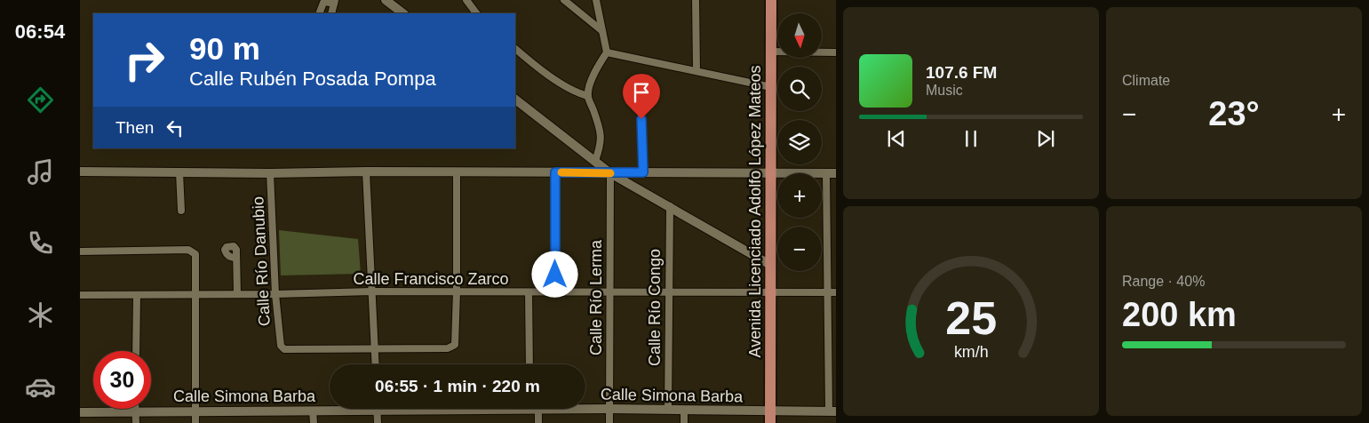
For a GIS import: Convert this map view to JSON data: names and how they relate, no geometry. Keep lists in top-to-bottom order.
{
  "streets": {
    "main road": ["Avenida Licenciado Adolfo López Mateos"],
    "street": [
      "Calle Río Danubio",
      "Calle Francisco Zarco",
      "Calle Río Lerma",
      "Calle Río Congo",
      "Calle Simona Barba"
    ]
  },
  "crossings": [
    ["Avenida Licenciado Adolfo López Mateos", "Calle Francisco Zarco"],
    ["Avenida Licenciado Adolfo López Mateos", "Calle Simona Barba"],
    ["Calle Río Danubio", "Calle Francisco Zarco"],
    ["Calle Francisco Zarco", "Calle Río Lerma"],
    ["Calle Francisco Zarco", "Calle Río Congo"],
    ["Calle Río Lerma", "Calle Simona Barba"],
    ["Calle Río Congo", "Calle Simona Barba"]
  ],
  "north": "bottom",
  "page": {
    "tabs": "06:54",
    "tile": [
      "Climate",
      ["Range · 40%", "200 km"]
    ],
    "map_buttons": ["+", "−"],
    "turn": ["90 m", "Calle Rubén Posada Pompa"],
    "song": ["107.6 FM", "Music"],
    "heat": ["−", "23°", "+"],
    "then": "Then",
    "limit": "30",
    "trip": "06:55 · 1 min · 220 m",
    "gauge": ["25", "km/h"]
  }
}
